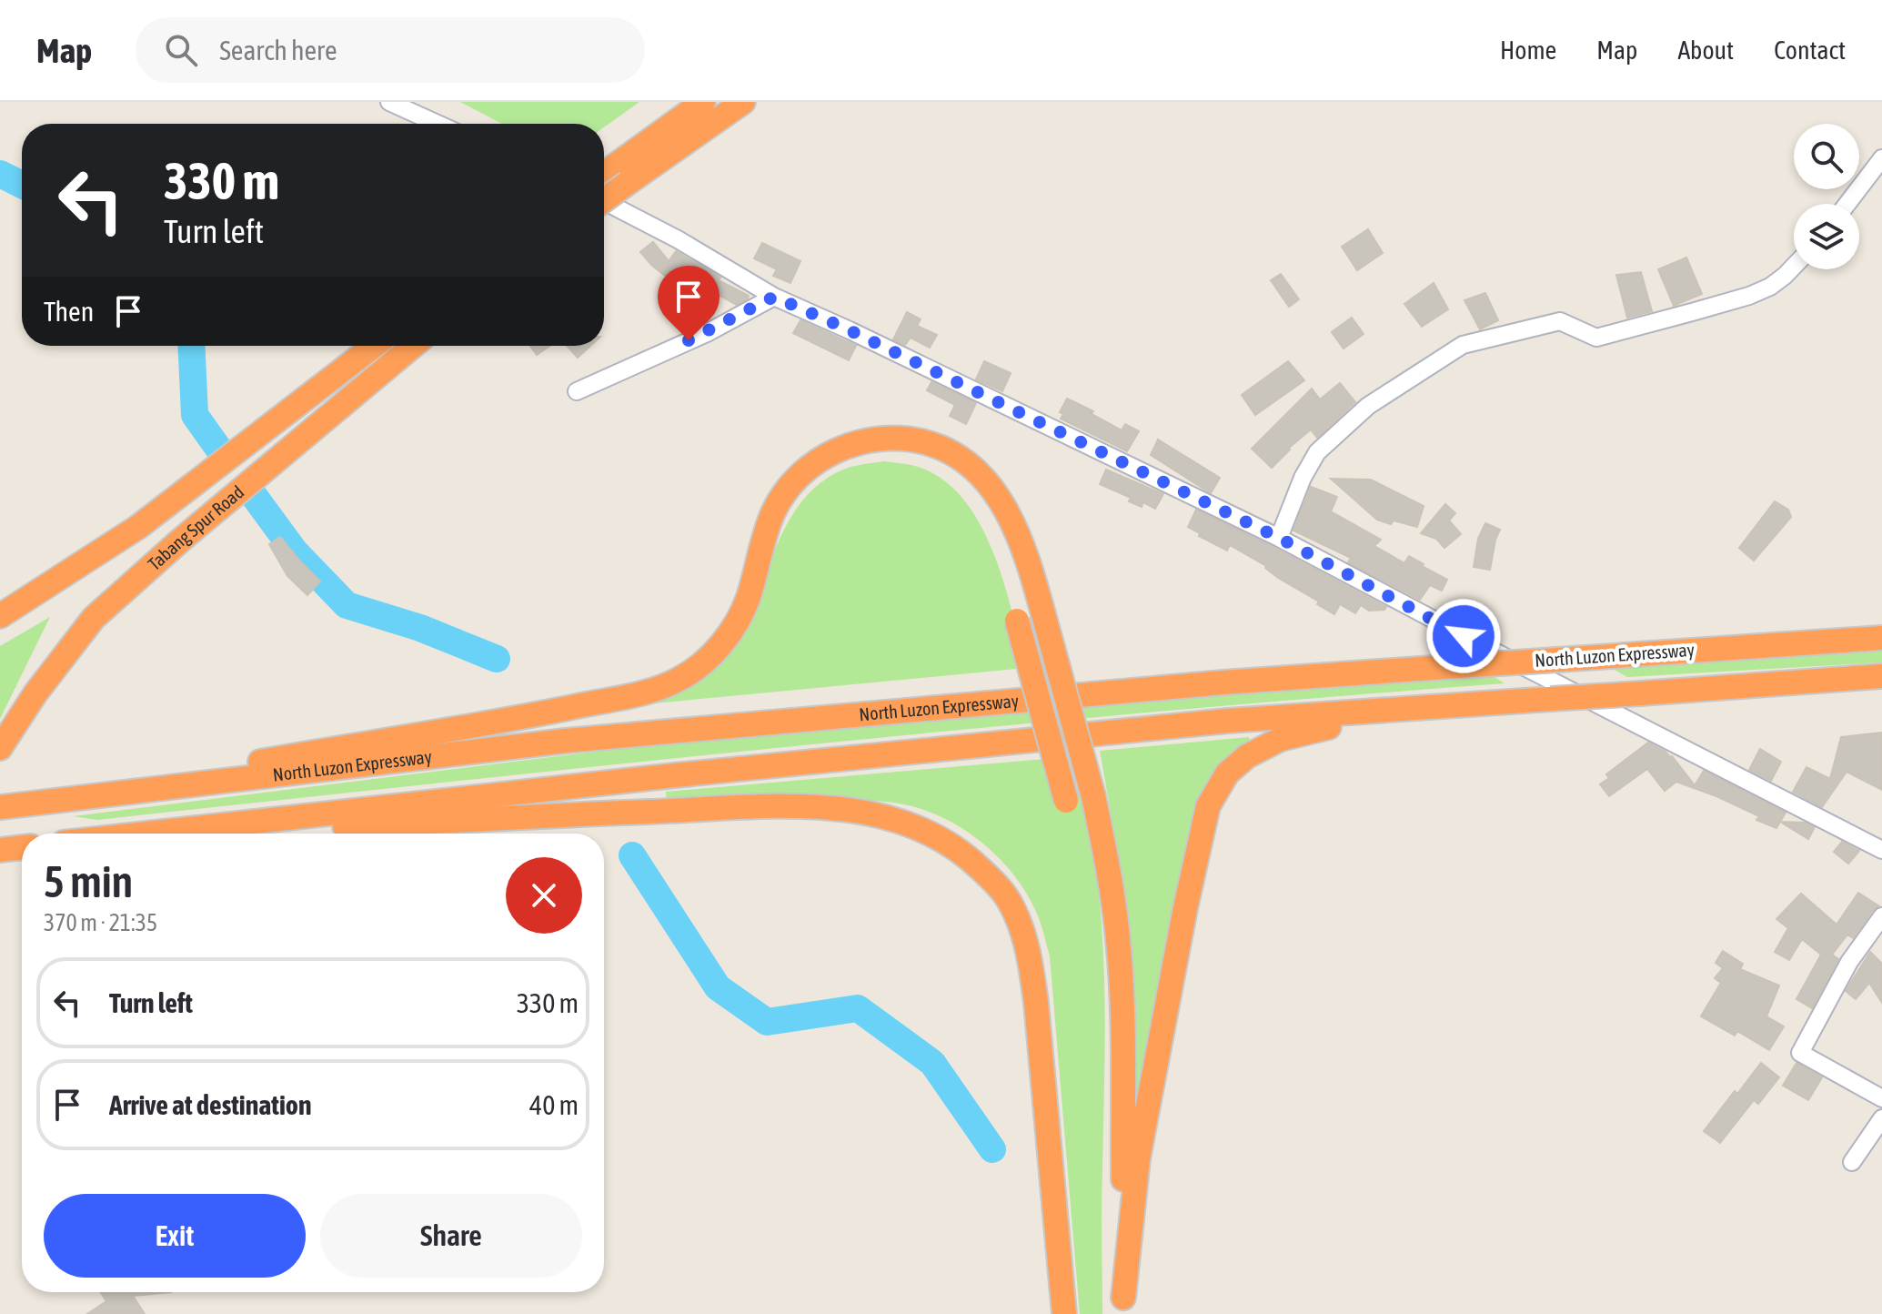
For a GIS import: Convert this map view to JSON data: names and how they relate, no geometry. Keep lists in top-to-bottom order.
{
  "streets": {
    "highway": ["Tabang Spur Road", "North Luzon Expressway"]
  },
  "page": {
    "header": "Map",
    "search": "Search here",
    "nav": [
      "Home",
      "Map",
      "About",
      "Contact"
    ],
    "turn": ["330 m", "Turn left"],
    "then": "Then",
    "heading": ["5 min", "370 m · 21:35"],
    "list": [
      {
        "name": "Turn left",
        "value": "330 m"
      },
      {
        "name": "Arrive at destination",
        "value": "40 m"
      }
    ],
    "buttons": ["Exit", "Share"]
  }
}
